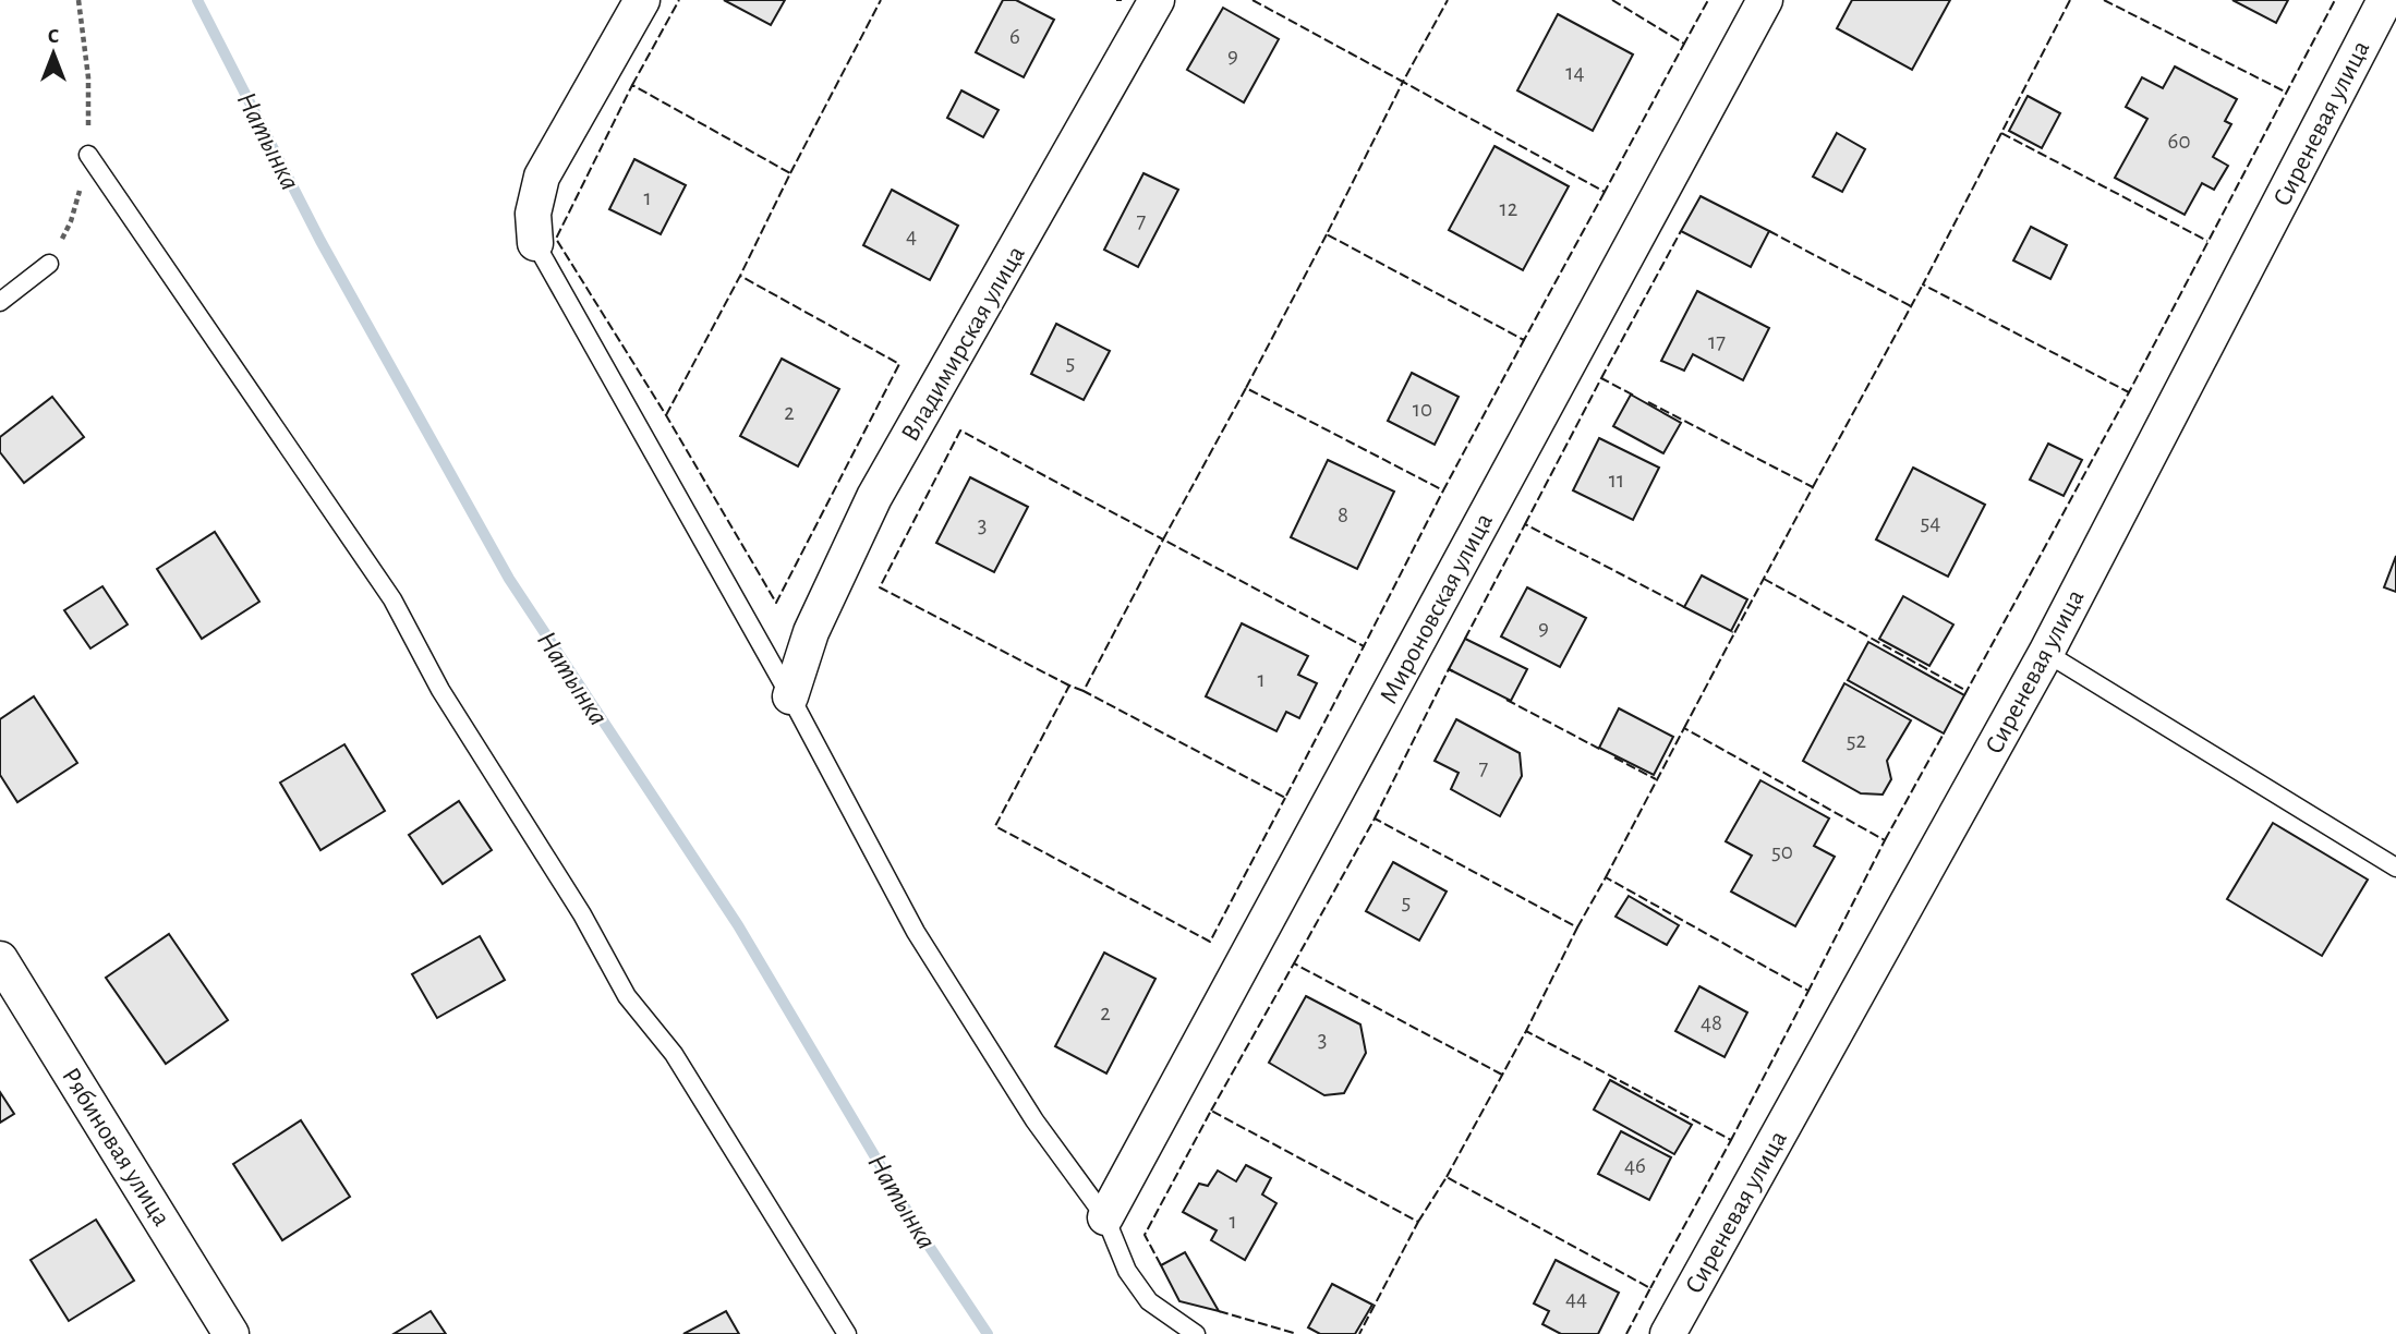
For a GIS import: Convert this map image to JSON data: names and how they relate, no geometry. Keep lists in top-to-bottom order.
{
  "streets": {
    "street": [
      "Сиреневая улица",
      "Владимирская улица",
      "Мироновская улица",
      "Рябиновая улица"
    ]
  },
  "water": ["Натынка"],
  "house_numbers": [
    "6",
    "9",
    "14",
    "60",
    "1",
    "12",
    "7",
    "4",
    "17",
    "5",
    "10",
    "2",
    "11",
    "8",
    "54",
    "3",
    "9",
    "1",
    "52",
    "7",
    "50",
    "5",
    "2",
    "48",
    "3",
    "46",
    "1",
    "44"
  ],
  "north": "top"
}
